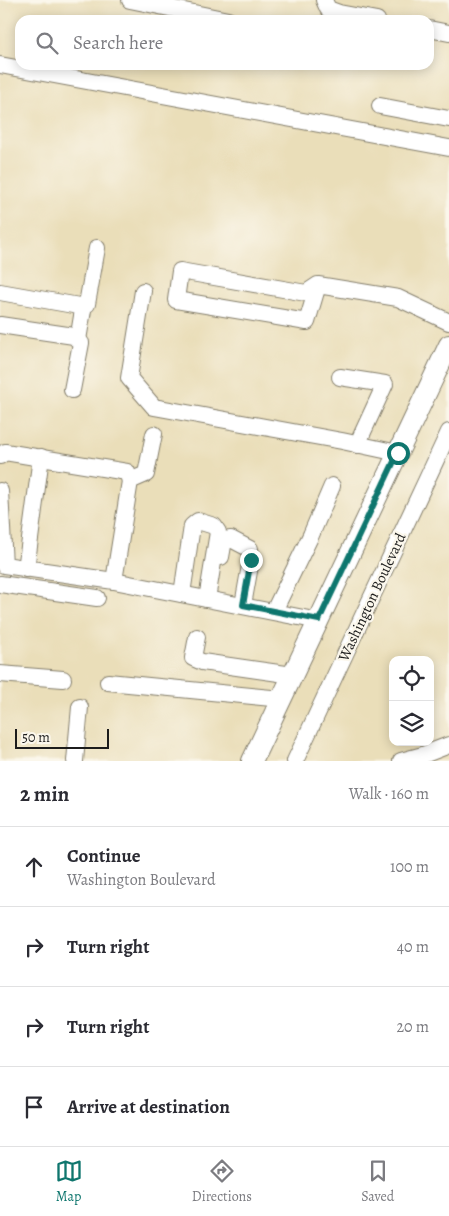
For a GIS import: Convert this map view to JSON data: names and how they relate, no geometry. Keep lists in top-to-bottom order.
{
  "streets": {
    "street": ["Washington Boulevard"]
  },
  "scale_bar": "50 m",
  "page": {
    "search": "Search here",
    "scale": "50 m",
    "heading": ["2 min", "Walk · 160 m"],
    "list": [
      ["Continue", "Washington Boulevard", "100 m"],
      ["Turn right", "40 m"],
      ["Turn right", "20 m"],
      "Arrive at destination"
    ],
    "nav": ["Map", "Directions", "Saved"]
  }
}
